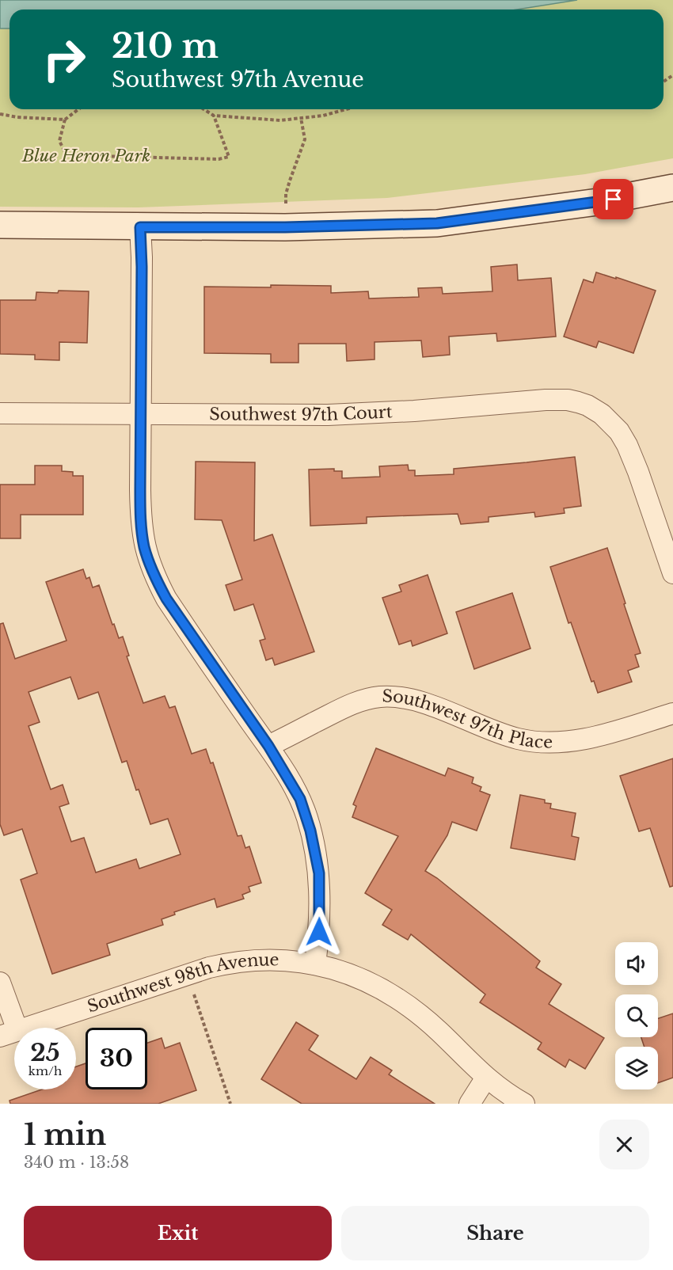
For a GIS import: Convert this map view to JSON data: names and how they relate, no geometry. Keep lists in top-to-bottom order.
{
  "streets": {
    "street": ["Southwest 97th Court", "Southwest 97th Place", "Southwest 98th Avenue"]
  },
  "parks": ["Blue Heron Park"],
  "page": {
    "turn": ["210 m", "Southwest 97th Avenue"],
    "speed": "25 km/h",
    "limit": "30",
    "heading": ["1 min", "340 m · 13:58"],
    "buttons": ["Exit", "Share"]
  }
}
